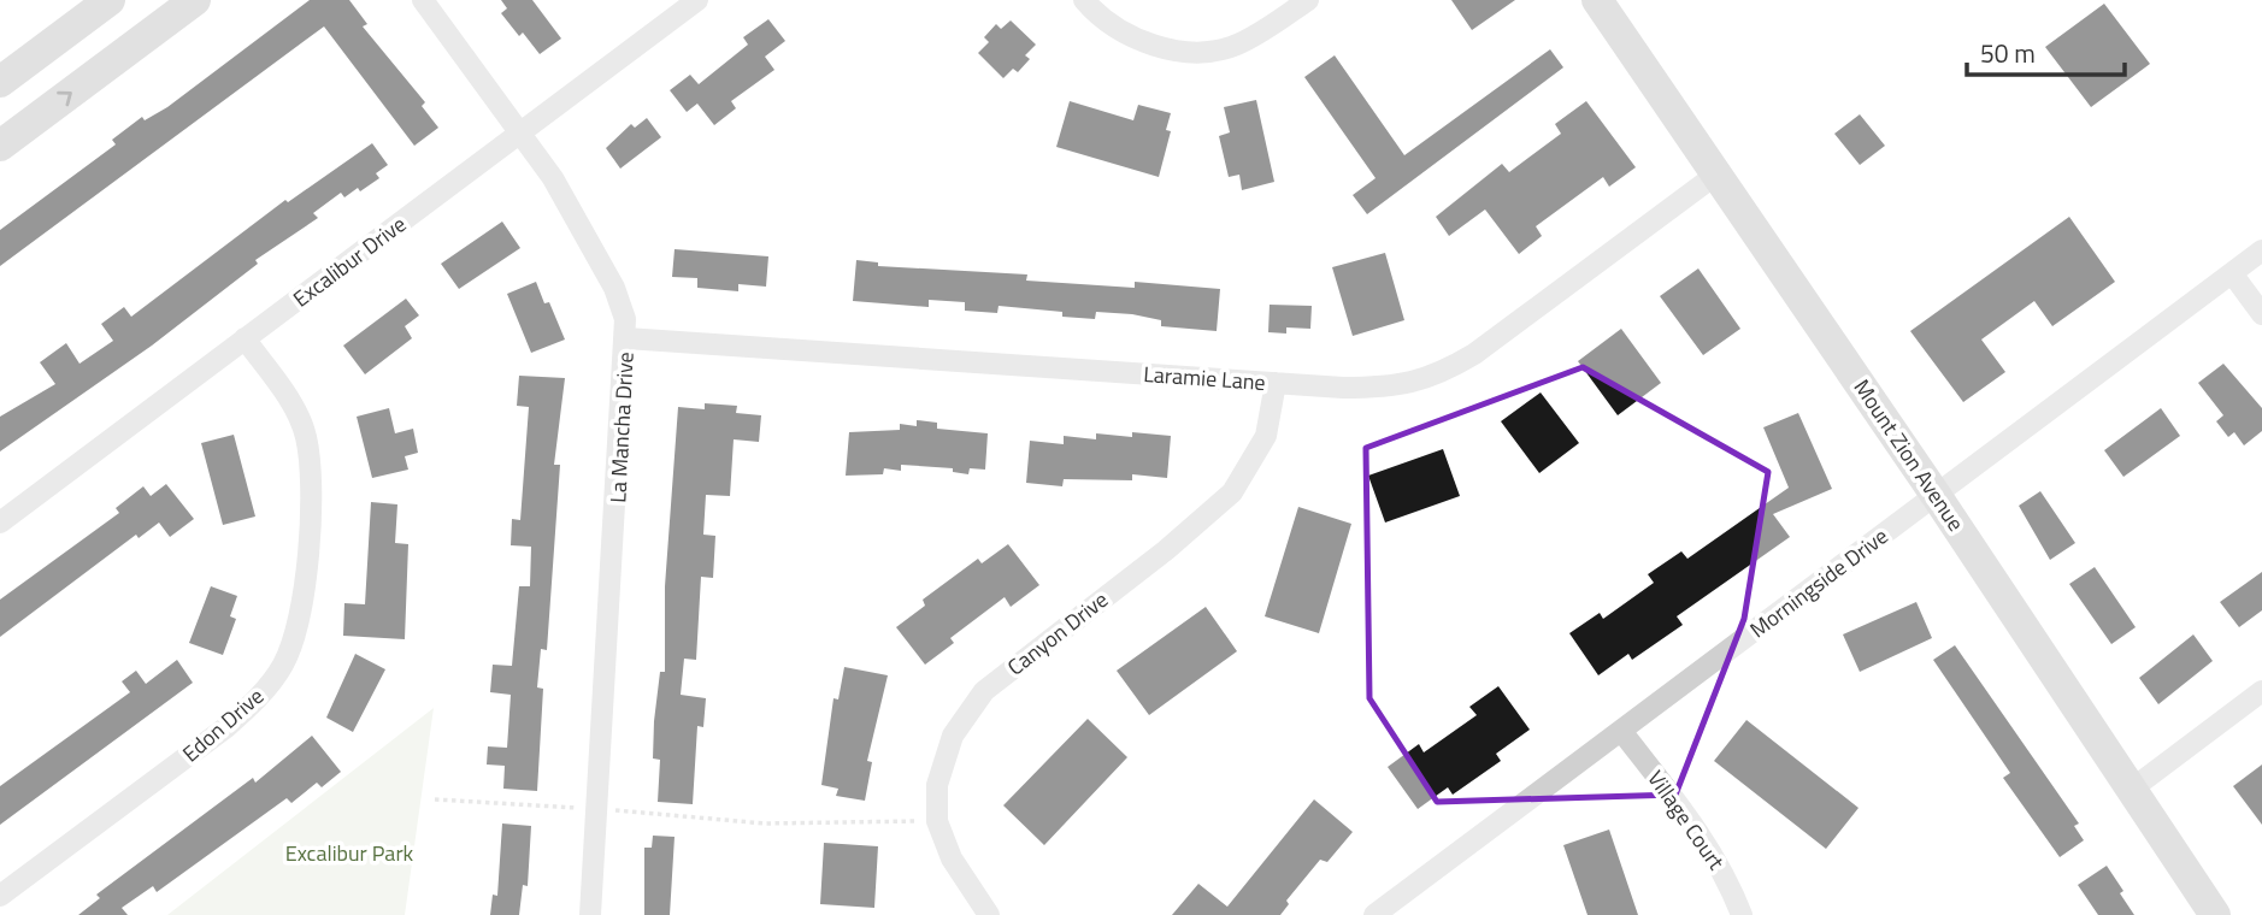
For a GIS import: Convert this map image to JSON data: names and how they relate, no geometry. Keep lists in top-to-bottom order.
{
  "streets": {
    "main road": ["Mount Zion Avenue"],
    "street": [
      "Excalibur Drive",
      "Laramie Lane",
      "La Mancha Drive",
      "Morningside Drive",
      "Canyon Drive",
      "Edon Drive",
      "Village Court"
    ]
  },
  "crossings": [
    ["Excalibur Drive", "La Mancha Drive"],
    ["Excalibur Drive", "Edon Drive"],
    ["Laramie Lane", "La Mancha Drive"],
    ["Laramie Lane", "Mount Zion Avenue"],
    ["Laramie Lane", "Canyon Drive"],
    ["Mount Zion Avenue", "Morningside Drive"],
    ["Morningside Drive", "Village Court"]
  ],
  "parks": ["Excalibur Park"],
  "scale_bar": "50 m"
}
